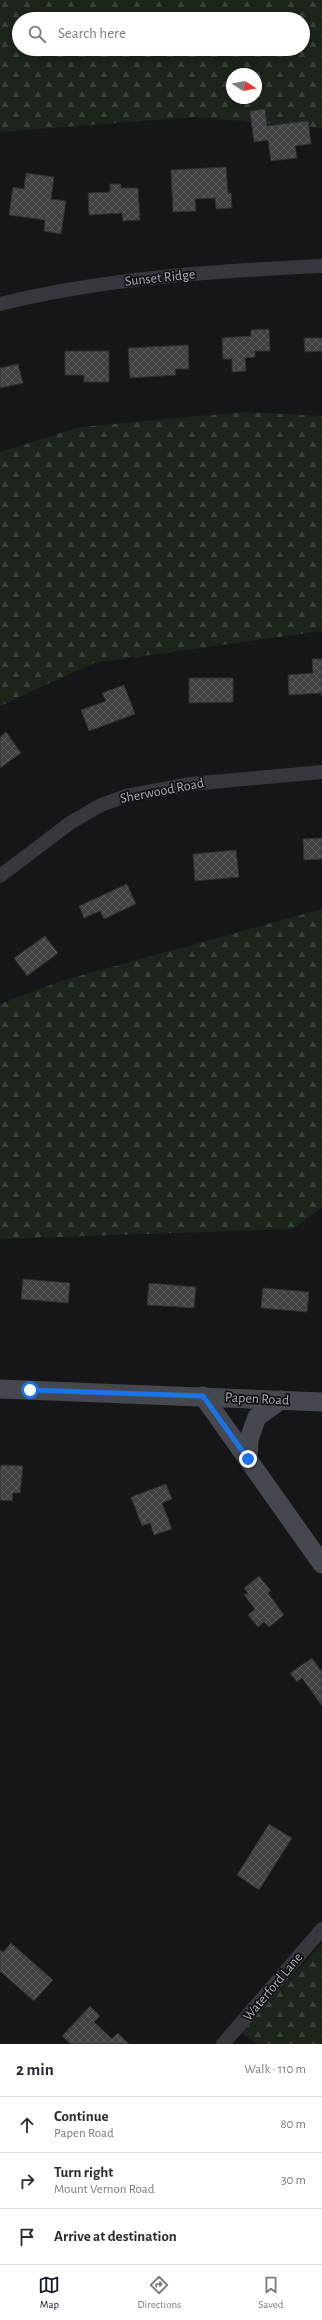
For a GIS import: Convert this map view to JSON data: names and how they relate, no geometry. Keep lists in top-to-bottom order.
{
  "streets": {
    "street": [
      "Sunset Ridge",
      "Sherwood Road",
      "Papen Road",
      "Waterford Lane"
    ]
  },
  "north": "right",
  "page": {
    "search": "Search here",
    "heading": ["2 min", "Walk · 110 m"],
    "list": [
      ["Continue", "Papen Road", "80 m"],
      ["Turn right", "Mount Vernon Road", "30 m"],
      "Arrive at destination"
    ],
    "nav": ["Map", "Directions", "Saved"]
  }
}
